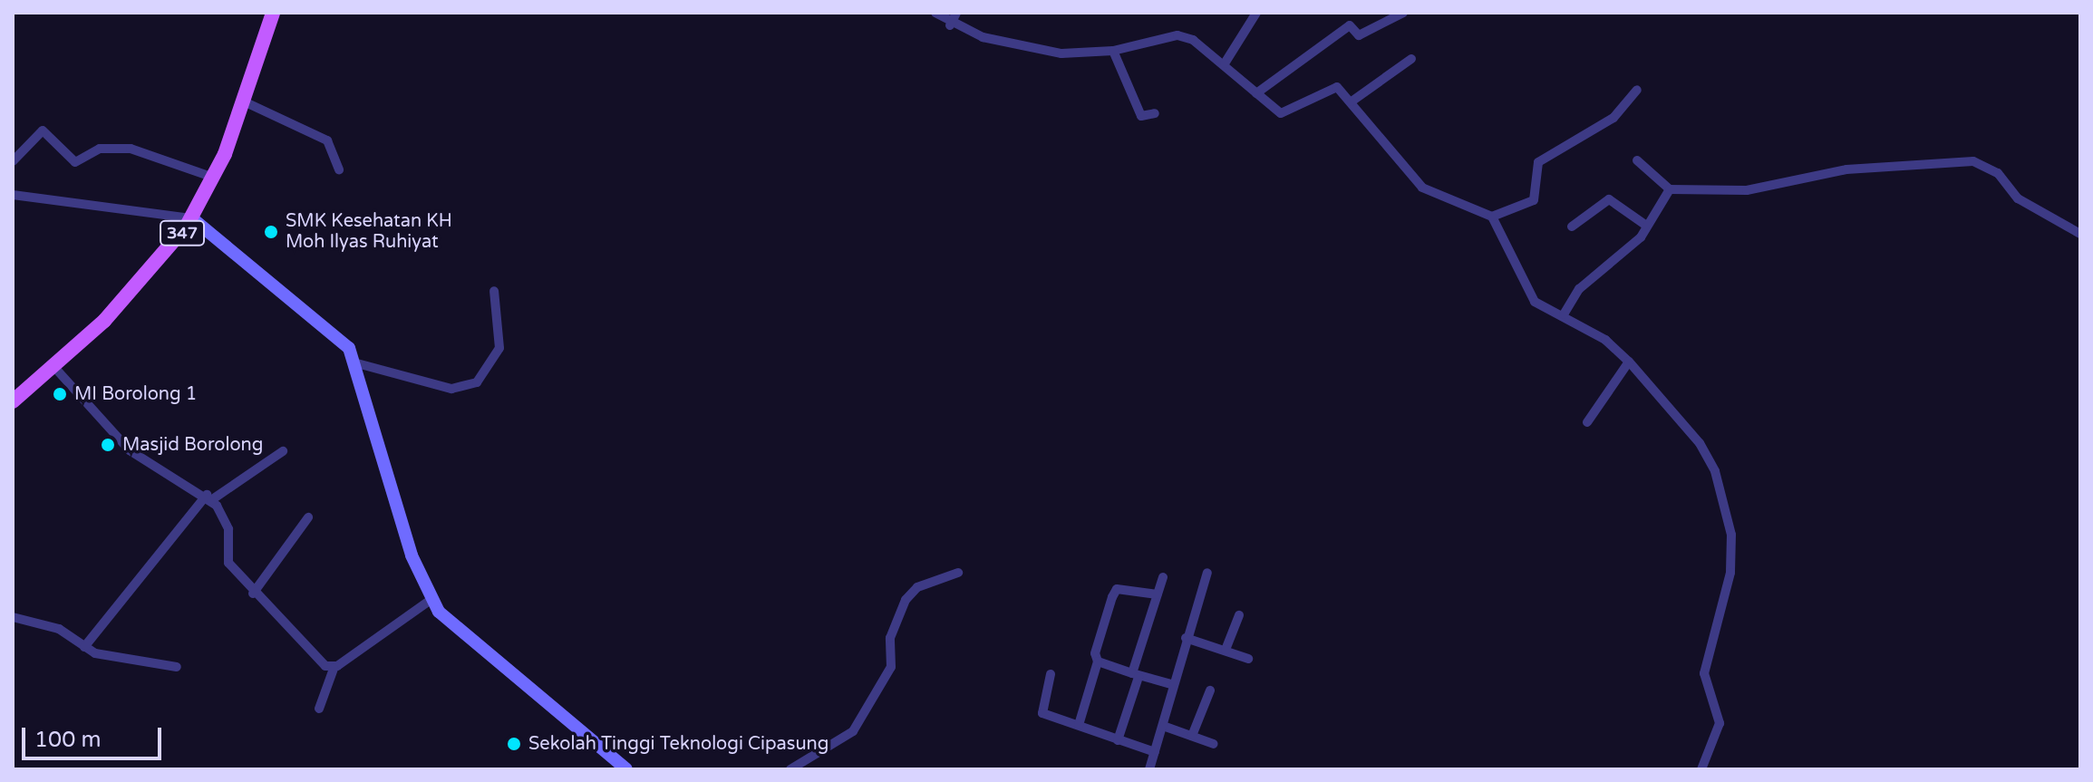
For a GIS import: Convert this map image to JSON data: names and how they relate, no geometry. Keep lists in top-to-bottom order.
{
  "streets": {
    "main road": ["347"]
  },
  "places": [
    "SMK Kesehatan KH Moh Ilyas Ruhiyat",
    "MI Borolong 1",
    "Masjid Borolong",
    "Sekolah Tinggi Teknologi Cipasung"
  ],
  "scale_bar": "100 m"
}
